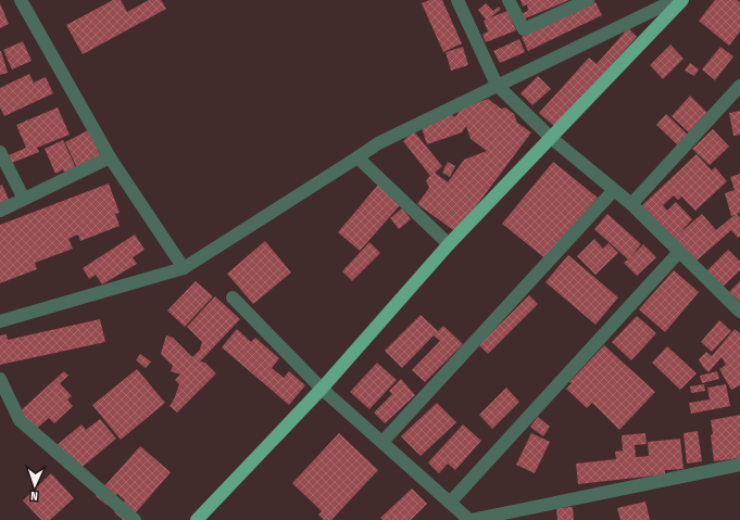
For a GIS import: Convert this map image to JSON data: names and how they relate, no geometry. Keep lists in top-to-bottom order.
{
  "north": "bottom"
}
